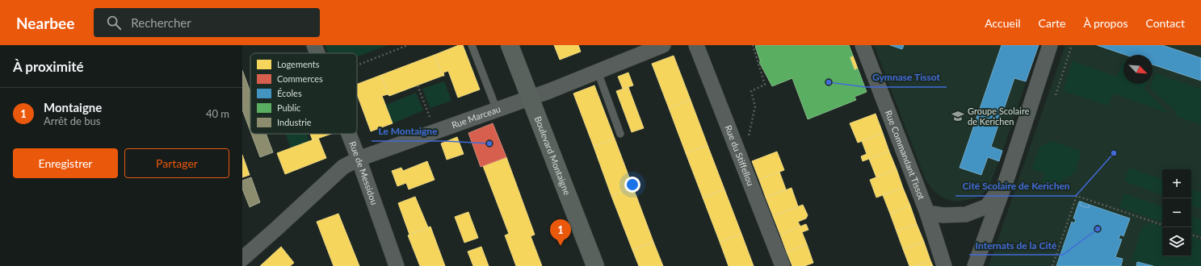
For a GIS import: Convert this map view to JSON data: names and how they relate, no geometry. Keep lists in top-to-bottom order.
{
  "streets": {
    "main road": ["Boulevard Montaigne"],
    "street": [
      "Rue Marceau",
      "Rue Commandant Tissot",
      "Rue du Stiffellou",
      "Rue de Messidou"
    ]
  },
  "crossings": [
    ["Rue Marceau", "Boulevard Montaigne"],
    ["Rue Marceau", "Rue de Messidou"]
  ],
  "places": {
    "other": [
      "Gymnase Tissot",
      "Le Montaigne",
      "Cité Scolaire de Kerichen",
      "Internats de la Cité"
    ],
    "school or university": ["Groupe Scolaire de Kerichen"]
  },
  "legend": [
    "Logements",
    "Commerces",
    "Écoles",
    "Public",
    "Industrie"
  ],
  "north": "bottom right",
  "page": {
    "header": "Nearbee",
    "search": "Rechercher",
    "nav": [
      "Accueil",
      "Carte",
      "À propos",
      "Contact"
    ],
    "heading": "À proximité",
    "list": [
      {
        "mark": "1",
        "name": "Montaigne",
        "note": "Arrêt de bus",
        "value": "40 m"
      }
    ],
    "buttons": ["Enregistrer", "Partager"],
    "map_buttons": ["+", "−"],
    "pins": "1"
  }
}
